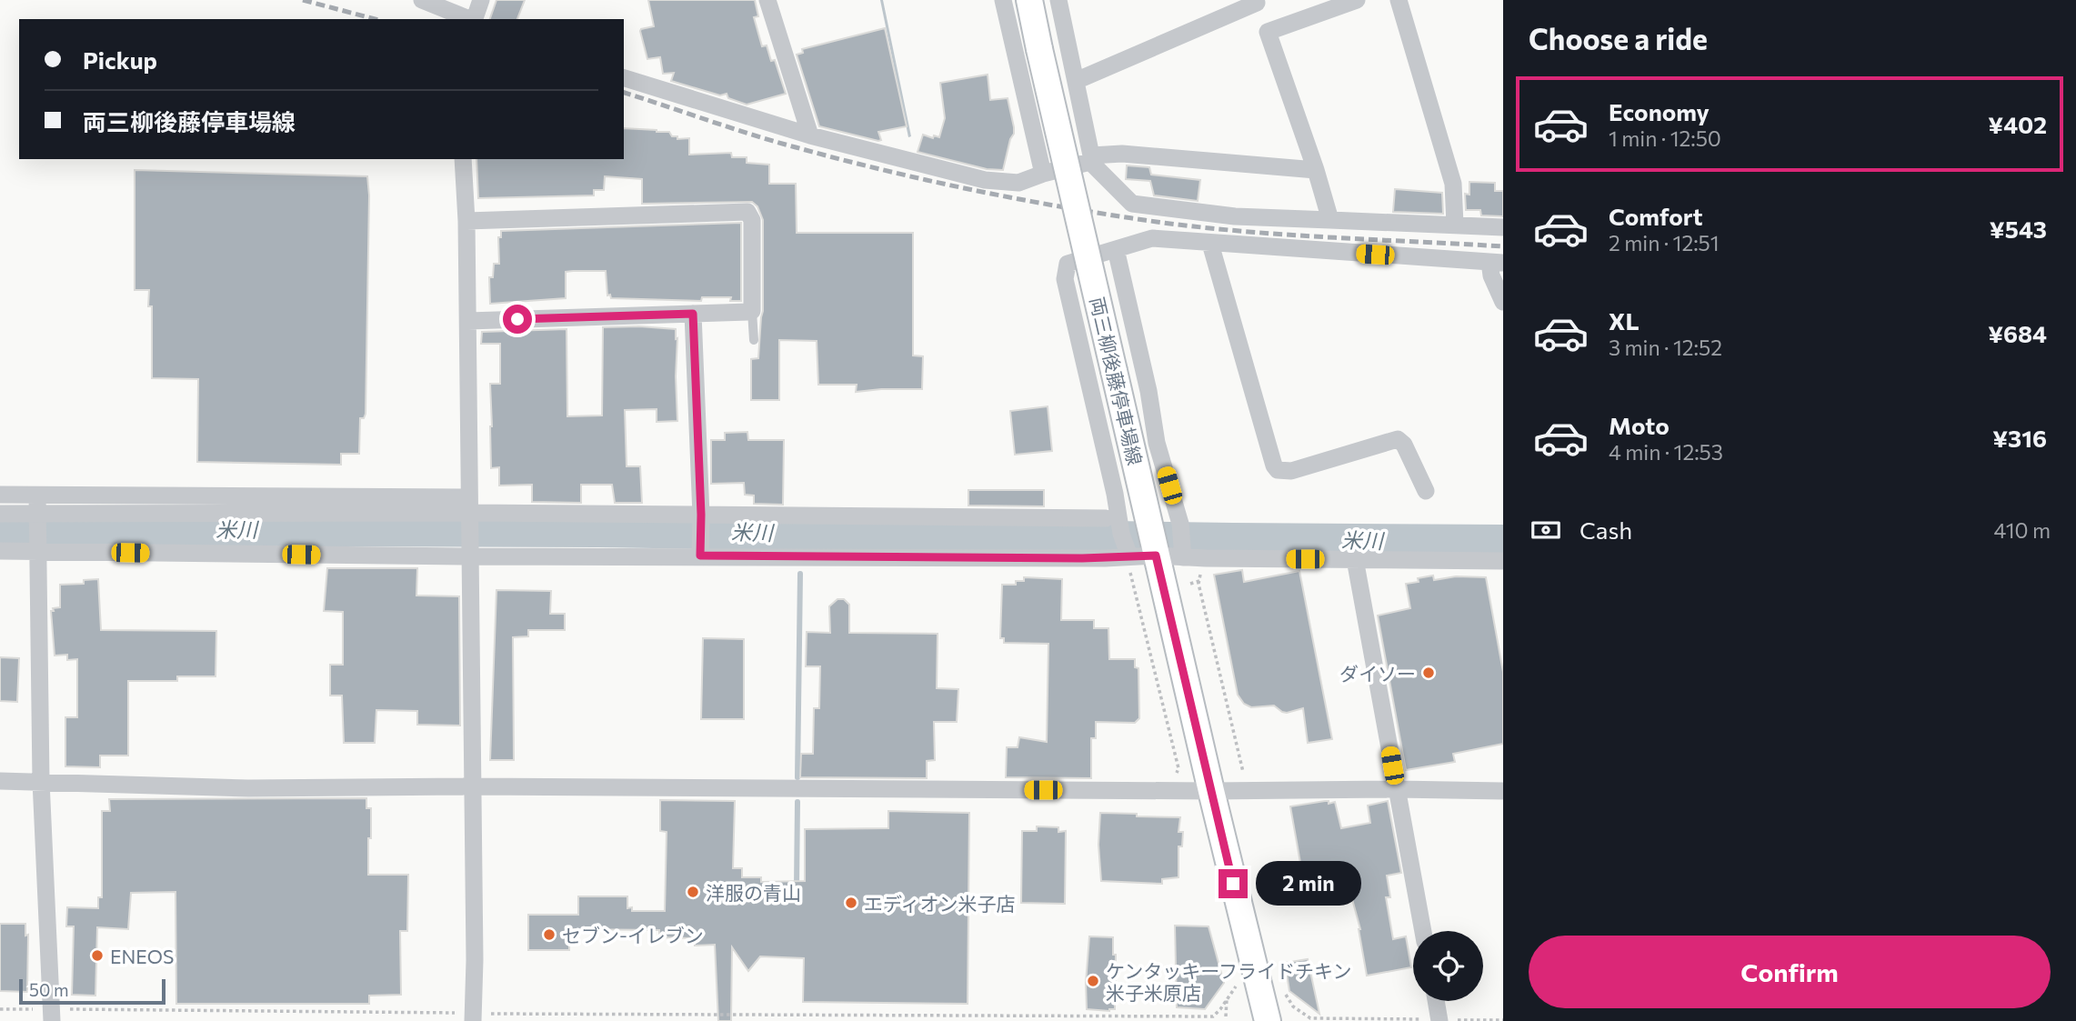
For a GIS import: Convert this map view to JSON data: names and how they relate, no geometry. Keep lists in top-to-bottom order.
{
  "streets": {
    "main road": ["両三柳後藤停車場線"]
  },
  "water": ["米川"],
  "places": [
    "ダイソー",
    "洋服の青山",
    "エディオン米子店",
    "セブン-イレブン",
    "ENEOS",
    "ケンタッキーフライドチキン 米子米原店"
  ],
  "scale_bar": "50 m",
  "page": {
    "heading": "Choose a ride",
    "banner": ["Pickup", "両三柳後藤停車場線"],
    "list": [
      {
        "name": "Economy",
        "note": "1 min · 12:50",
        "value": "¥402"
      },
      {
        "name": "Comfort",
        "note": "2 min · 12:51",
        "value": "¥543"
      },
      {
        "name": "XL",
        "note": "3 min · 12:52",
        "value": "¥684"
      },
      {
        "name": "Moto",
        "note": "4 min · 12:53",
        "value": "¥316"
      }
    ],
    "pay": ["Cash", "410 m"],
    "bubble": "2 min",
    "buttons": "Confirm",
    "scale": "50 m"
  }
}
